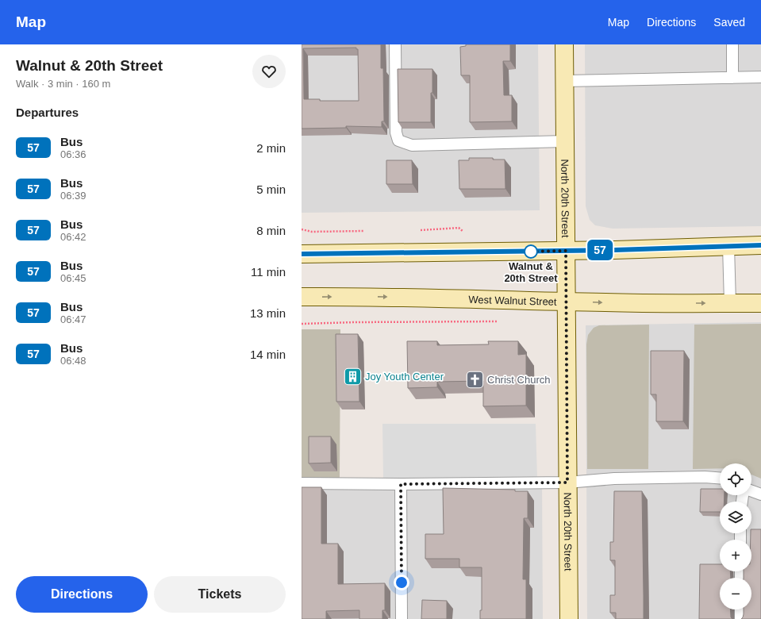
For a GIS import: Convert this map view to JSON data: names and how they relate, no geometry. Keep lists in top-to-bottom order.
{
  "streets": {
    "main road": ["North 20th Street", "West Walnut Street"]
  },
  "crossings": [
    ["North 20th Street", "West Walnut Street"]
  ],
  "places": {
    "other": ["Walnut & 20th Street"],
    "building": ["Joy Youth Center"],
    "church": ["Christ Church"]
  },
  "lines": ["bus line 57"],
  "page": {
    "header": "Map",
    "nav": ["Map", "Directions", "Saved"],
    "heading": [
      ["Walnut & 20th Street", "Walk · 3 min · 160 m"],
      "Departures"
    ],
    "on_map": "57",
    "list": [
      {
        "mark": "57",
        "name": "Bus",
        "note": "06:36",
        "value": "2 min"
      },
      {
        "mark": "57",
        "name": "Bus",
        "note": "06:39",
        "value": "5 min"
      },
      {
        "mark": "57",
        "name": "Bus",
        "note": "06:42",
        "value": "8 min"
      },
      {
        "mark": "57",
        "name": "Bus",
        "note": "06:45",
        "value": "11 min"
      },
      {
        "mark": "57",
        "name": "Bus",
        "note": "06:47",
        "value": "13 min"
      },
      {
        "mark": "57",
        "name": "Bus",
        "note": "06:48",
        "value": "14 min"
      }
    ],
    "map_buttons": ["+", "−"],
    "buttons": ["Directions", "Tickets"]
  }
}
